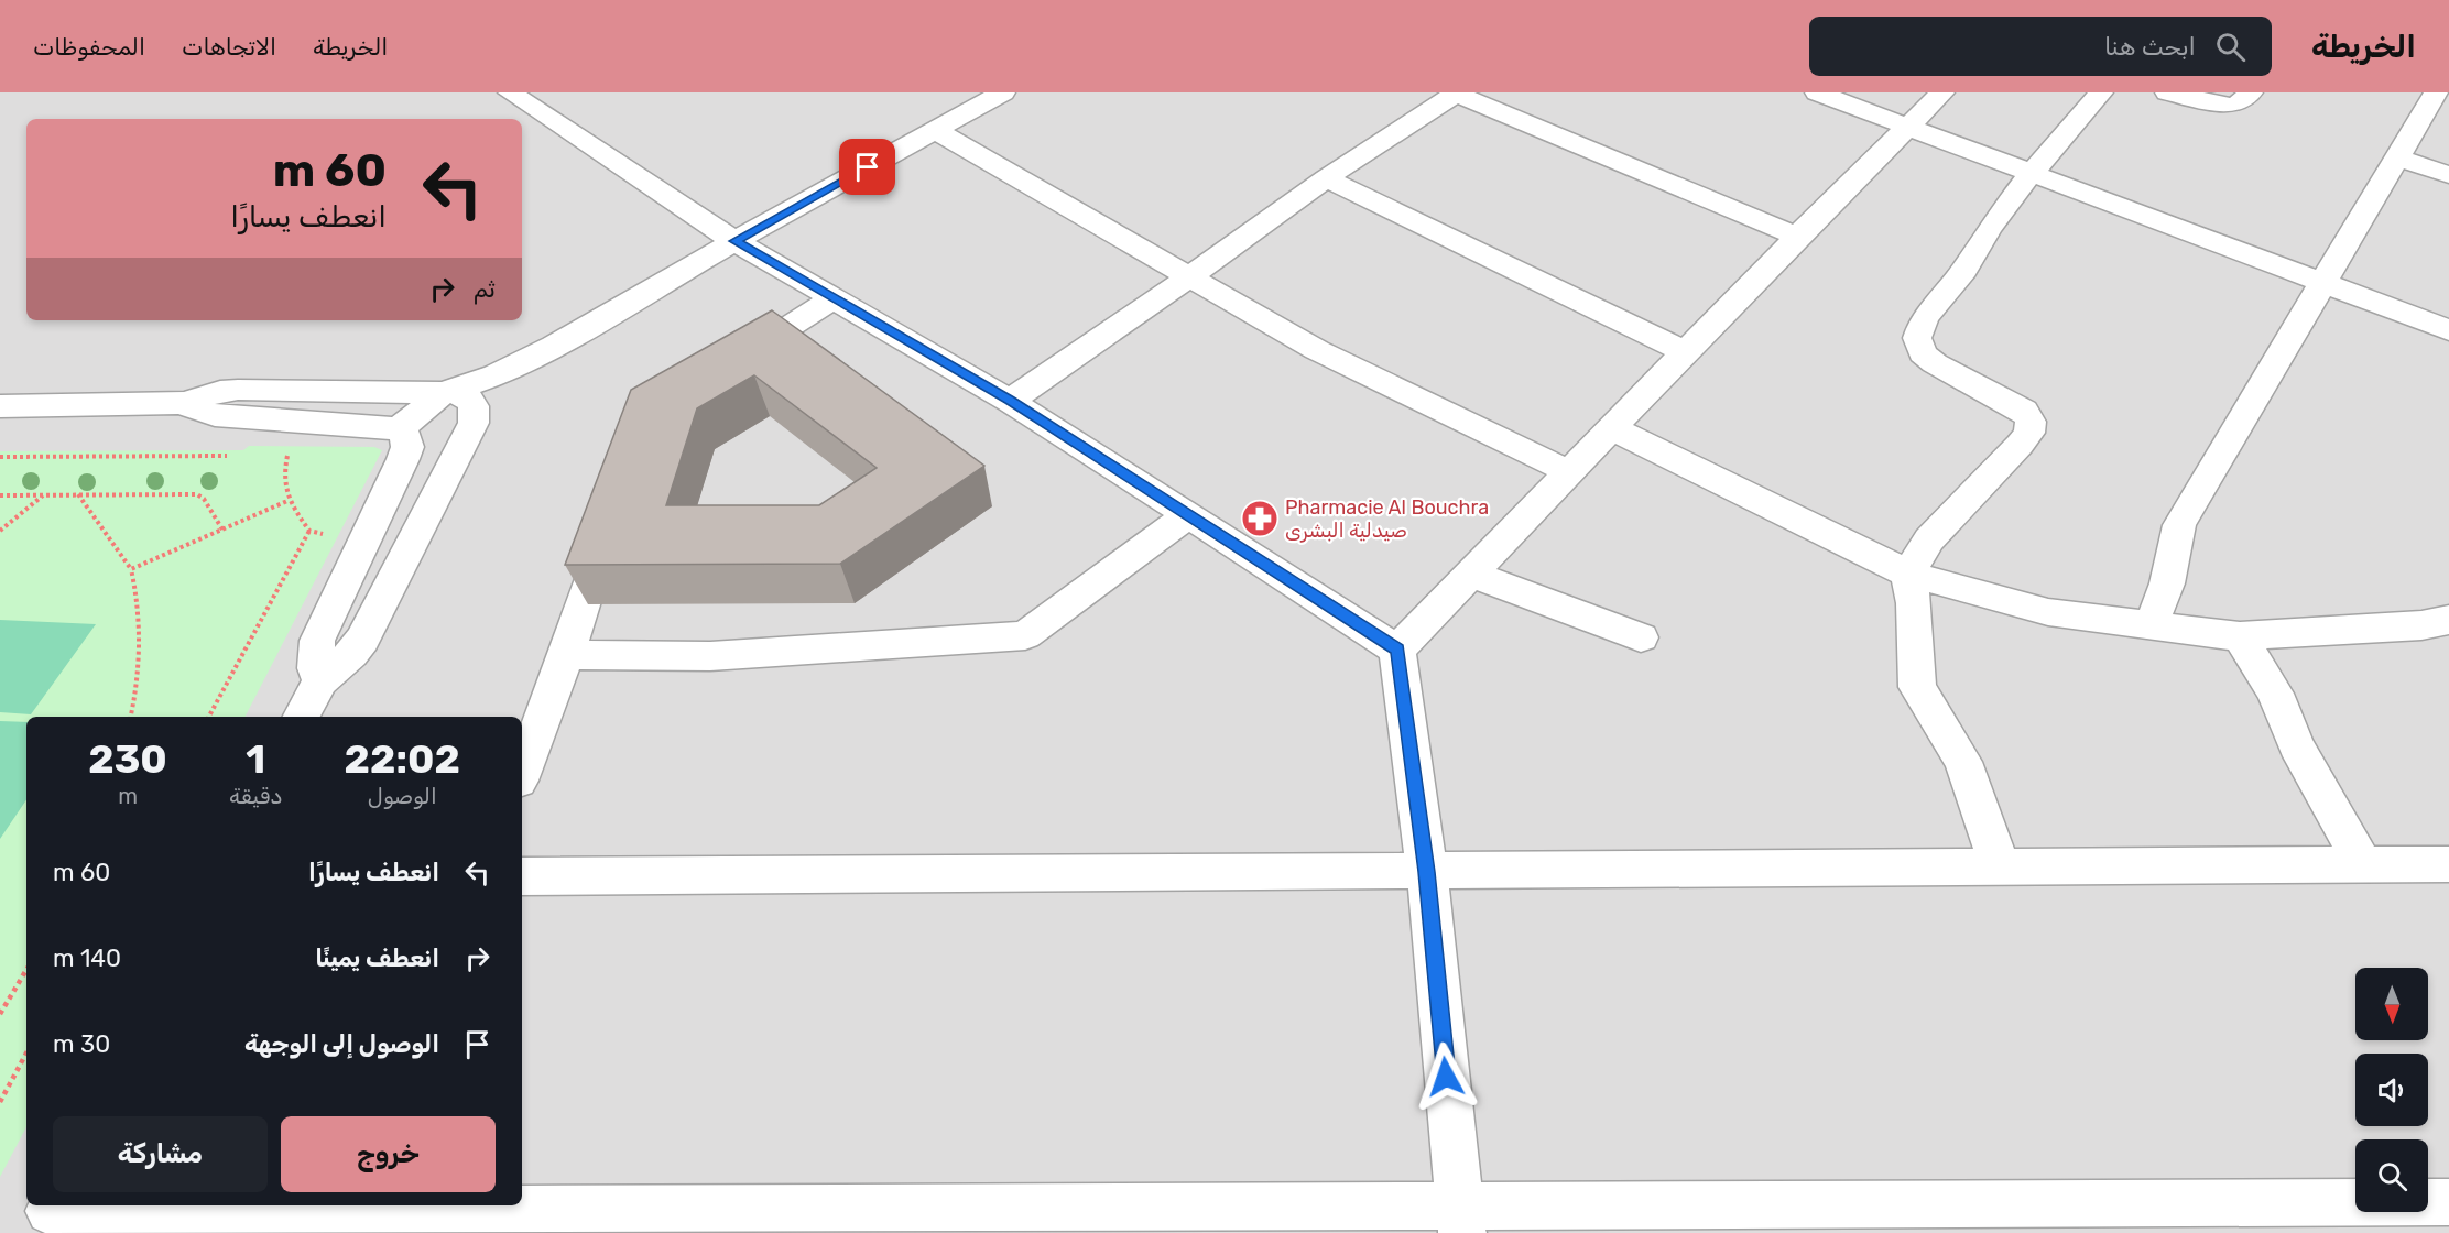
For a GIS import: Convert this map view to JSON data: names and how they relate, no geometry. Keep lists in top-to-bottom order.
{
  "places": {
    "pharmacy": ["Pharmacie Al Bouchra صيدلية البشرى"]
  },
  "north": "bottom",
  "page": {
    "header": "الخريطة",
    "search": "ابحث هنا",
    "nav": ["الخريطة", "الاتجاهات", "المحفوظات"],
    "turn": ["60 m", "انعطف يسارًا"],
    "then": "ثم",
    "eta": [
      "22:02",
      "الوصول",
      "1",
      "دقيقة",
      "230",
      "m"
    ],
    "list": [
      {
        "name": "انعطف يسارًا",
        "value": "60 m"
      },
      {
        "name": "انعطف يمينًا",
        "value": "140 m"
      },
      {
        "name": "الوصول إلى الوجهة",
        "value": "30 m"
      }
    ],
    "buttons": ["خروج", "مشاركة"]
  }
}
